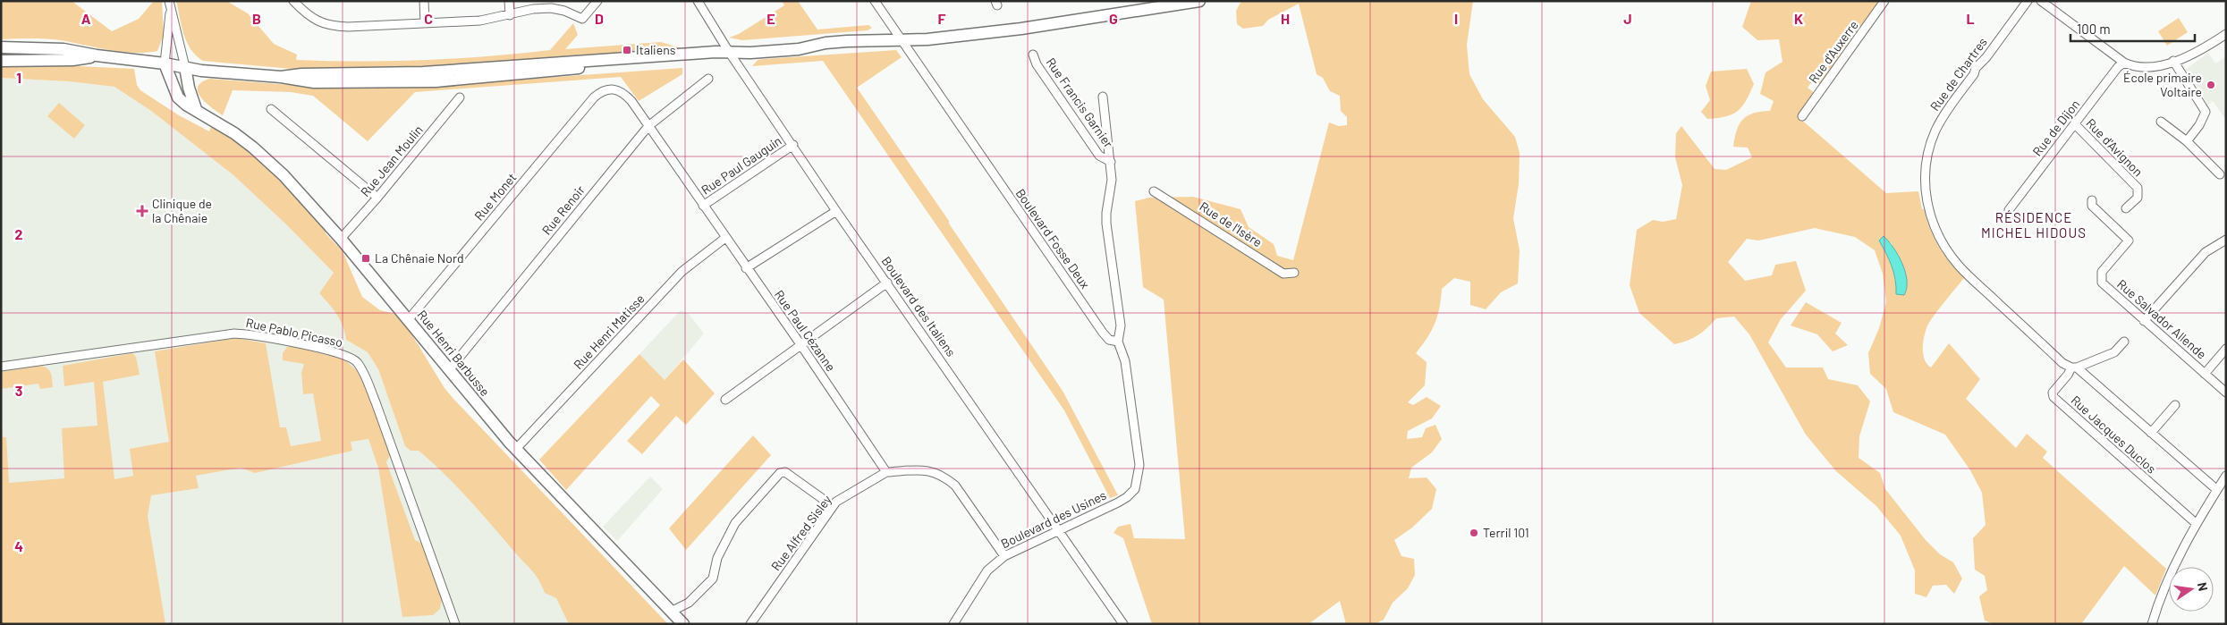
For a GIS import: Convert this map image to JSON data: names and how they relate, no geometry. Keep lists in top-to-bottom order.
{
  "streets": {
    "main road": ["Rue Henri Barbusse"],
    "street": [
      "Rue d'Auxerre",
      "Rue de Chartres",
      "Rue Francis Garnier",
      "Rue de Dijon",
      "Rue d'Avignon",
      "Rue Jean Moulin",
      "Rue Paul Gauguin",
      "Rue Monet",
      "Rue Renoir",
      "Rue de l'Isère",
      "Boulevard Fosse Deux",
      "Boulevard des Italiens",
      "Rue Salvador Allende",
      "Rue Paul Cézanne",
      "Rue Henri Matisse",
      "Rue Pablo Picasso",
      "Rue Jacques Duclos",
      "Boulevard des Usines",
      "Rue Alfred Sisley"
    ]
  },
  "crossings": [
    ["Rue de Chartres", "Rue Jacques Duclos"],
    ["Rue de Dijon", "Rue d'Avignon"],
    ["Rue Jean Moulin", "Rue Henri Barbusse"],
    ["Rue Paul Gauguin", "Boulevard des Italiens"],
    ["Rue Paul Gauguin", "Rue Paul Cézanne"],
    ["Rue Monet", "Rue Paul Cézanne"],
    ["Rue Monet", "Rue Henri Barbusse"],
    ["Rue Renoir", "Rue Paul Cézanne"],
    ["Rue Renoir", "Rue Henri Barbusse"],
    ["Boulevard Fosse Deux", "Boulevard des Usines"],
    ["Boulevard des Italiens", "Boulevard des Usines"],
    ["Rue Paul Cézanne", "Rue Henri Matisse"],
    ["Rue Paul Cézanne", "Rue Alfred Sisley"],
    ["Rue Henri Matisse", "Rue Henri Barbusse"]
  ],
  "districts": ["RÉSIDENCE MICHEL HIDOUS"],
  "places": {
    "transit": ["Italiens", "La Chênaie Nord"],
    "other": ["École primaire Voltaire", "Terril 101"],
    "health": ["Clinique de la Chênaie"]
  },
  "scale_bar": "100 m",
  "north": "right",
  "grid": {
    "columns": [
      "A",
      "B",
      "C",
      "D",
      "E",
      "F",
      "G",
      "H",
      "I",
      "J",
      "K",
      "L"
    ],
    "rows": [
      "1",
      "2",
      "3",
      "4"
    ]
  }
}
